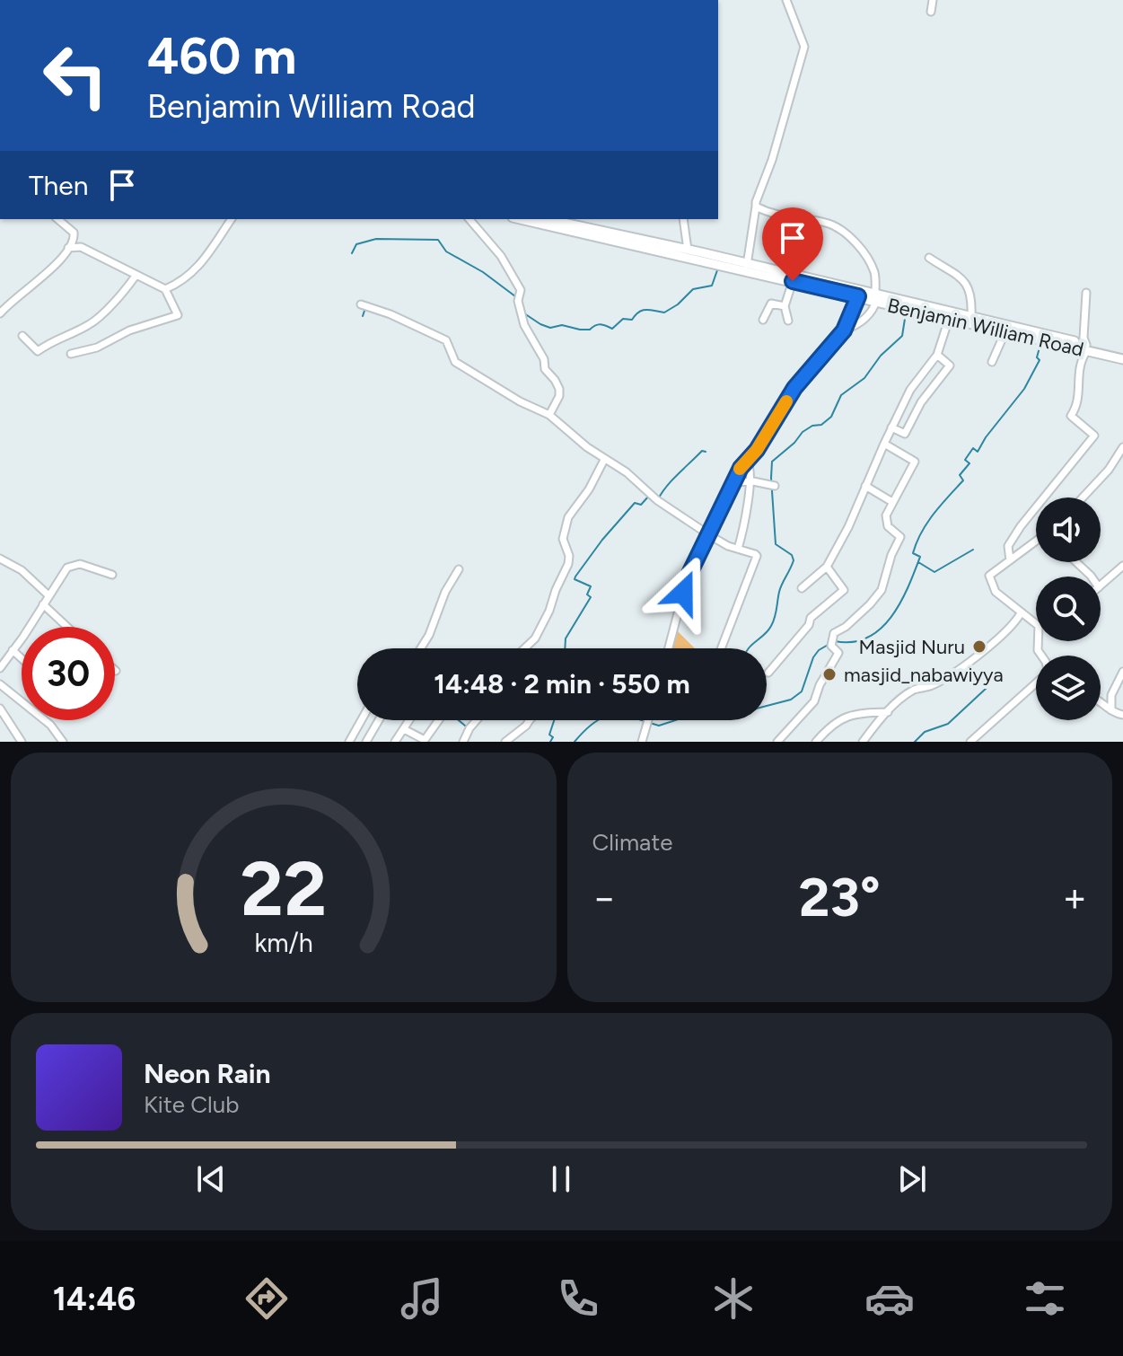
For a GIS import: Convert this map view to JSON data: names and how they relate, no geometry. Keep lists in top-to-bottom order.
{
  "streets": {
    "main road": ["Benjamin William Road"]
  },
  "places": ["Masjid Nuru", "masjid_nabawiyya"],
  "page": {
    "turn": ["460 m", "Benjamin William Road"],
    "then": "Then",
    "limit": "30",
    "trip": "14:48 · 2 min · 550 m",
    "tile": "Climate",
    "heat": ["−", "23°", "+"],
    "song": ["Neon Rain", "Kite Club"],
    "tabs": "14:46",
    "gauge": ["22", "km/h"]
  }
}
